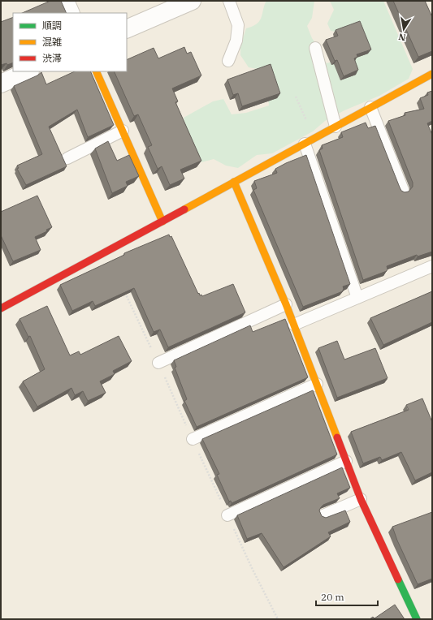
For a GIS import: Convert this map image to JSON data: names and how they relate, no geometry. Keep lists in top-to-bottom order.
{
  "legend": ["順調", "混雑", "渋滞"],
  "scale_bar": "20 m",
  "north": "bottom"
}
